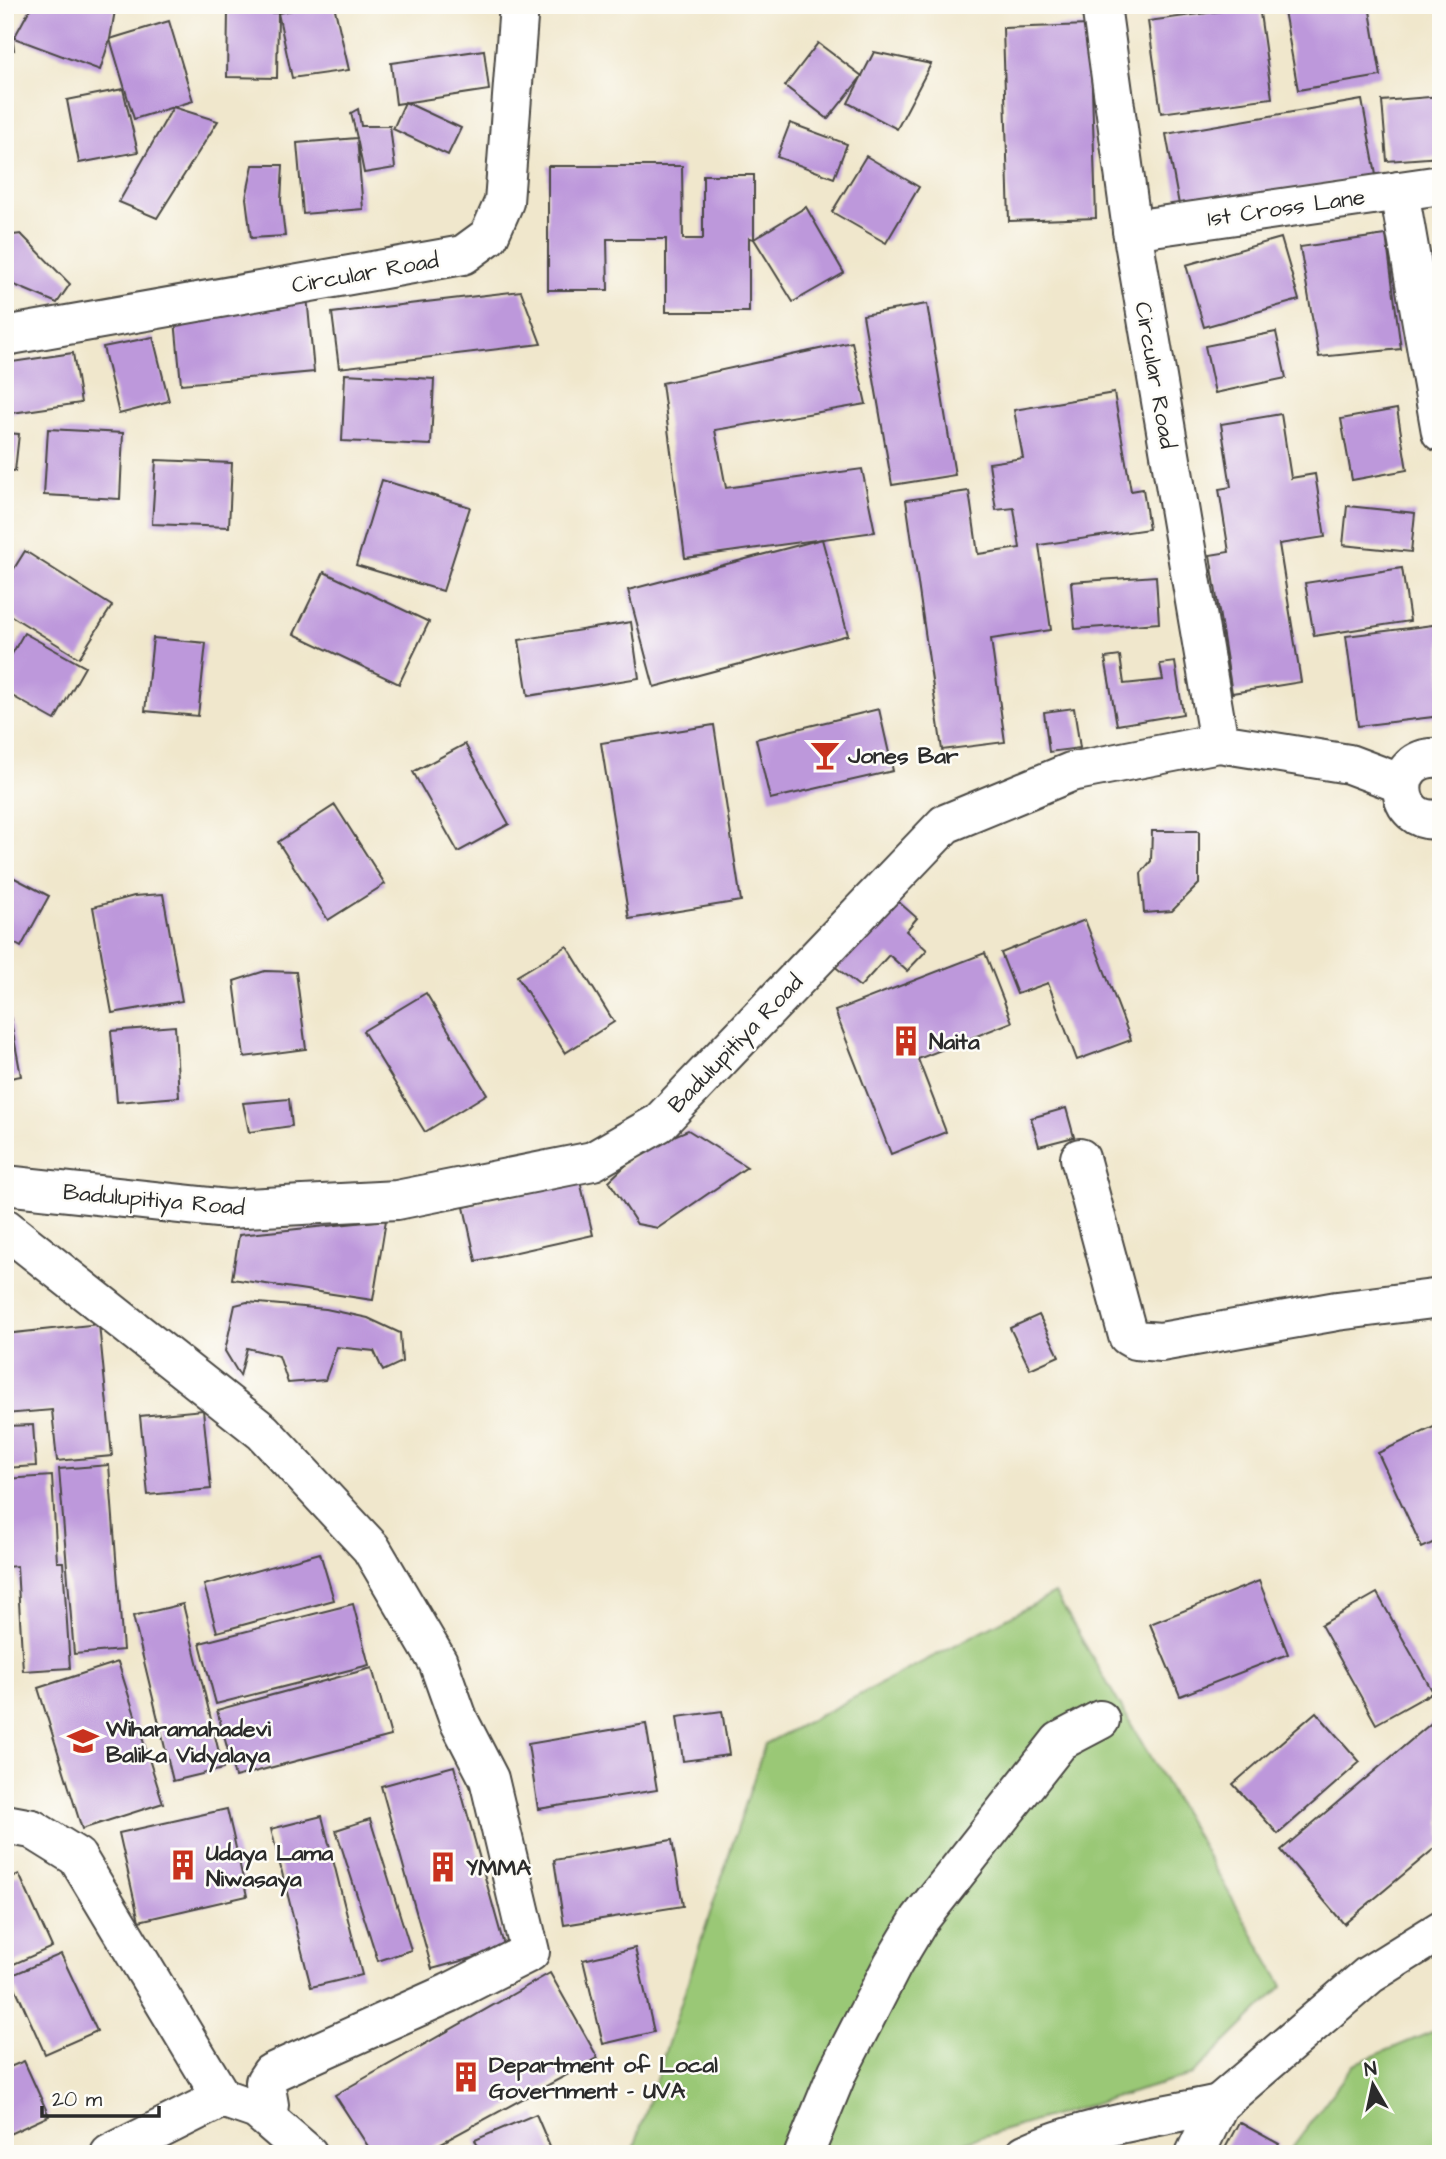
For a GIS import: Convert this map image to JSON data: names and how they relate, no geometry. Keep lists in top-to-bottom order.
{
  "streets": {
    "street": ["1st Cross Lane", "Circular Road", "Badulupitiya Road"]
  },
  "crossings": [
    ["1st Cross Lane", "Circular Road"],
    ["Circular Road", "Badulupitiya Road"]
  ],
  "places": {
    "bar": ["Jones Bar"],
    "building": [
      "Naita",
      "Udaya Lama Niwasaya",
      "YMMA",
      "Department of Local Government - UVA"
    ],
    "school or university": ["Wiharamahadevi Balika Vidyalaya"]
  },
  "scale_bar": "20 m",
  "north": "top"
}
